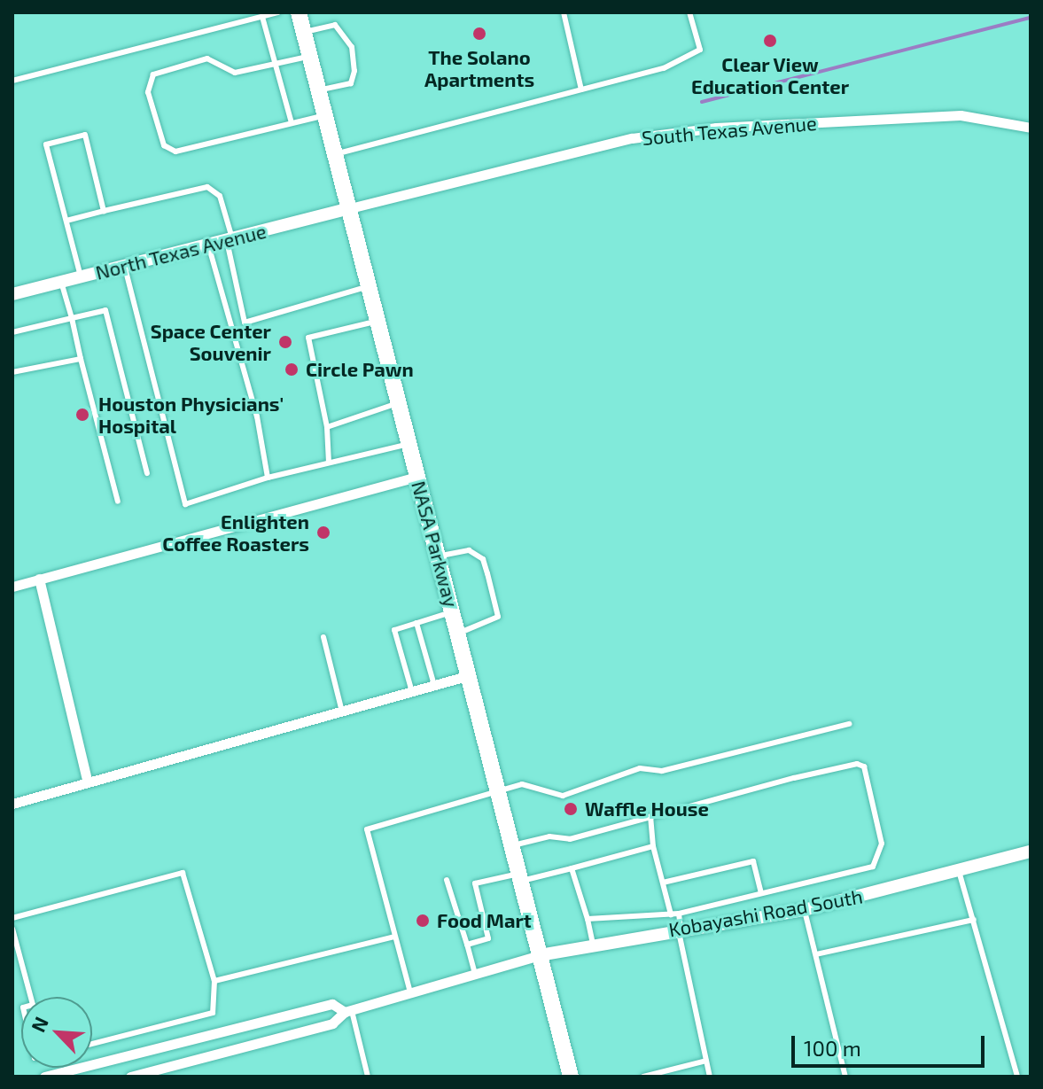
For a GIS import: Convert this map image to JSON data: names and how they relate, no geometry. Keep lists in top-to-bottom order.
{
  "streets": {
    "main road": ["NASA Parkway"],
    "street": ["South Texas Avenue", "North Texas Avenue", "Kobayashi Road South"]
  },
  "crossings": [
    ["South Texas Avenue", "North Texas Avenue"],
    ["South Texas Avenue", "NASA Parkway"],
    ["North Texas Avenue", "NASA Parkway"],
    ["NASA Parkway", "Kobayashi Road South"]
  ],
  "places": [
    "The Solano Apartments",
    "Clear View Education Center",
    "Space Center Souvenir",
    "Circle Pawn",
    "Houston Physicians' Hospital",
    "Enlighten Coffee Roasters",
    "Waffle House",
    "Food Mart"
  ],
  "scale_bar": "100 m",
  "north": "top left"
}
